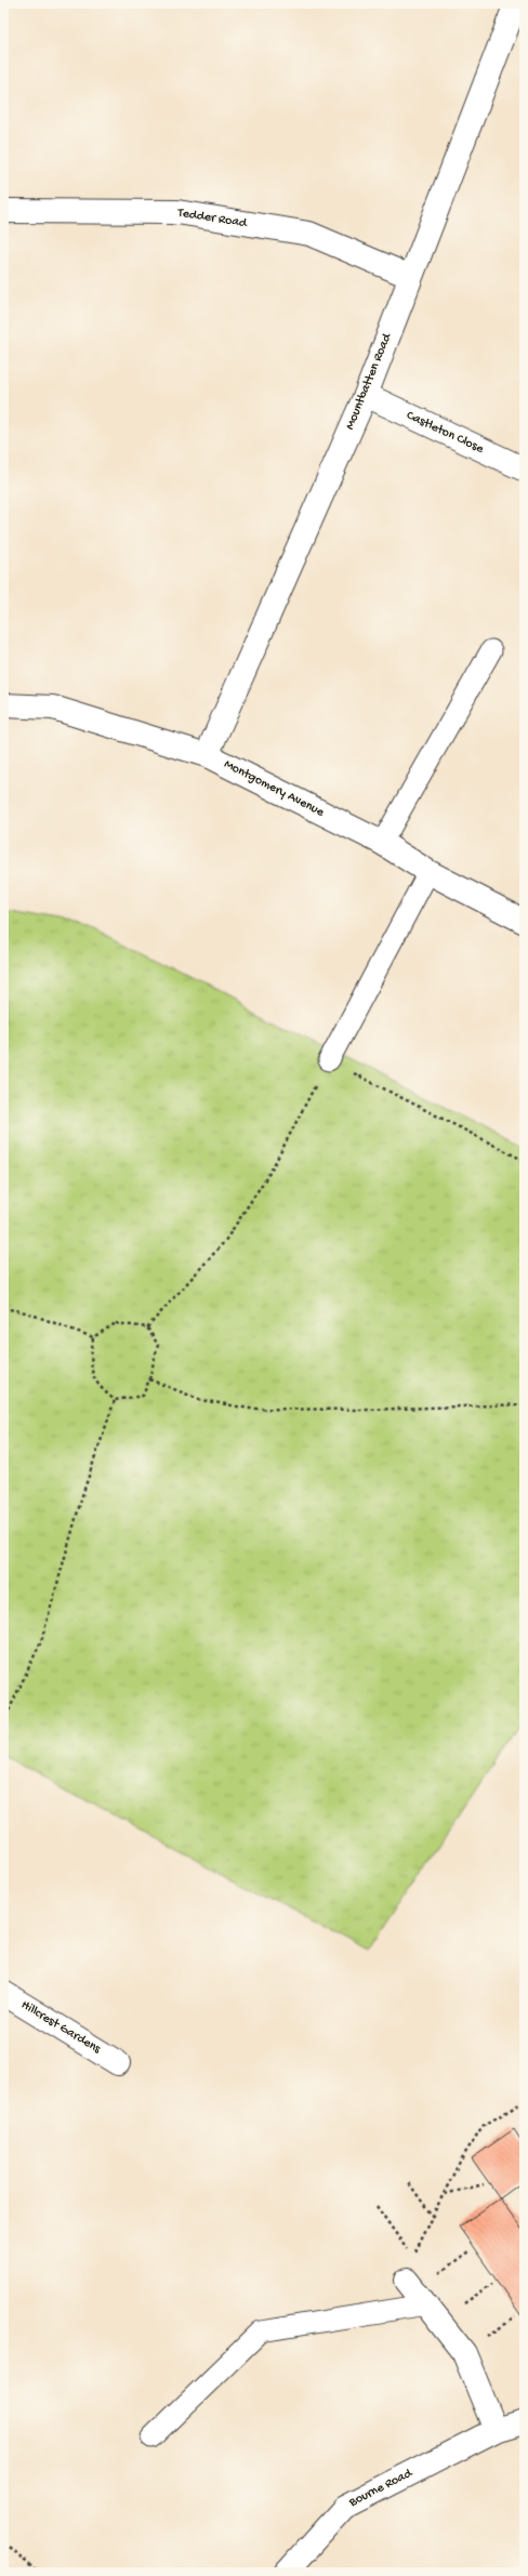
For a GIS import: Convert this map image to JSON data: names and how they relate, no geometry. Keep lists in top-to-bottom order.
{
  "streets": {
    "street": [
      "Tedder Road",
      "Mountbatten Road",
      "Castleton Close",
      "Montgomery Avenue",
      "Hillcrest Gardens",
      "Bourne Road"
    ]
  },
  "crossings": [
    ["Tedder Road", "Mountbatten Road"],
    ["Mountbatten Road", "Castleton Close"],
    ["Mountbatten Road", "Montgomery Avenue"]
  ]
}
